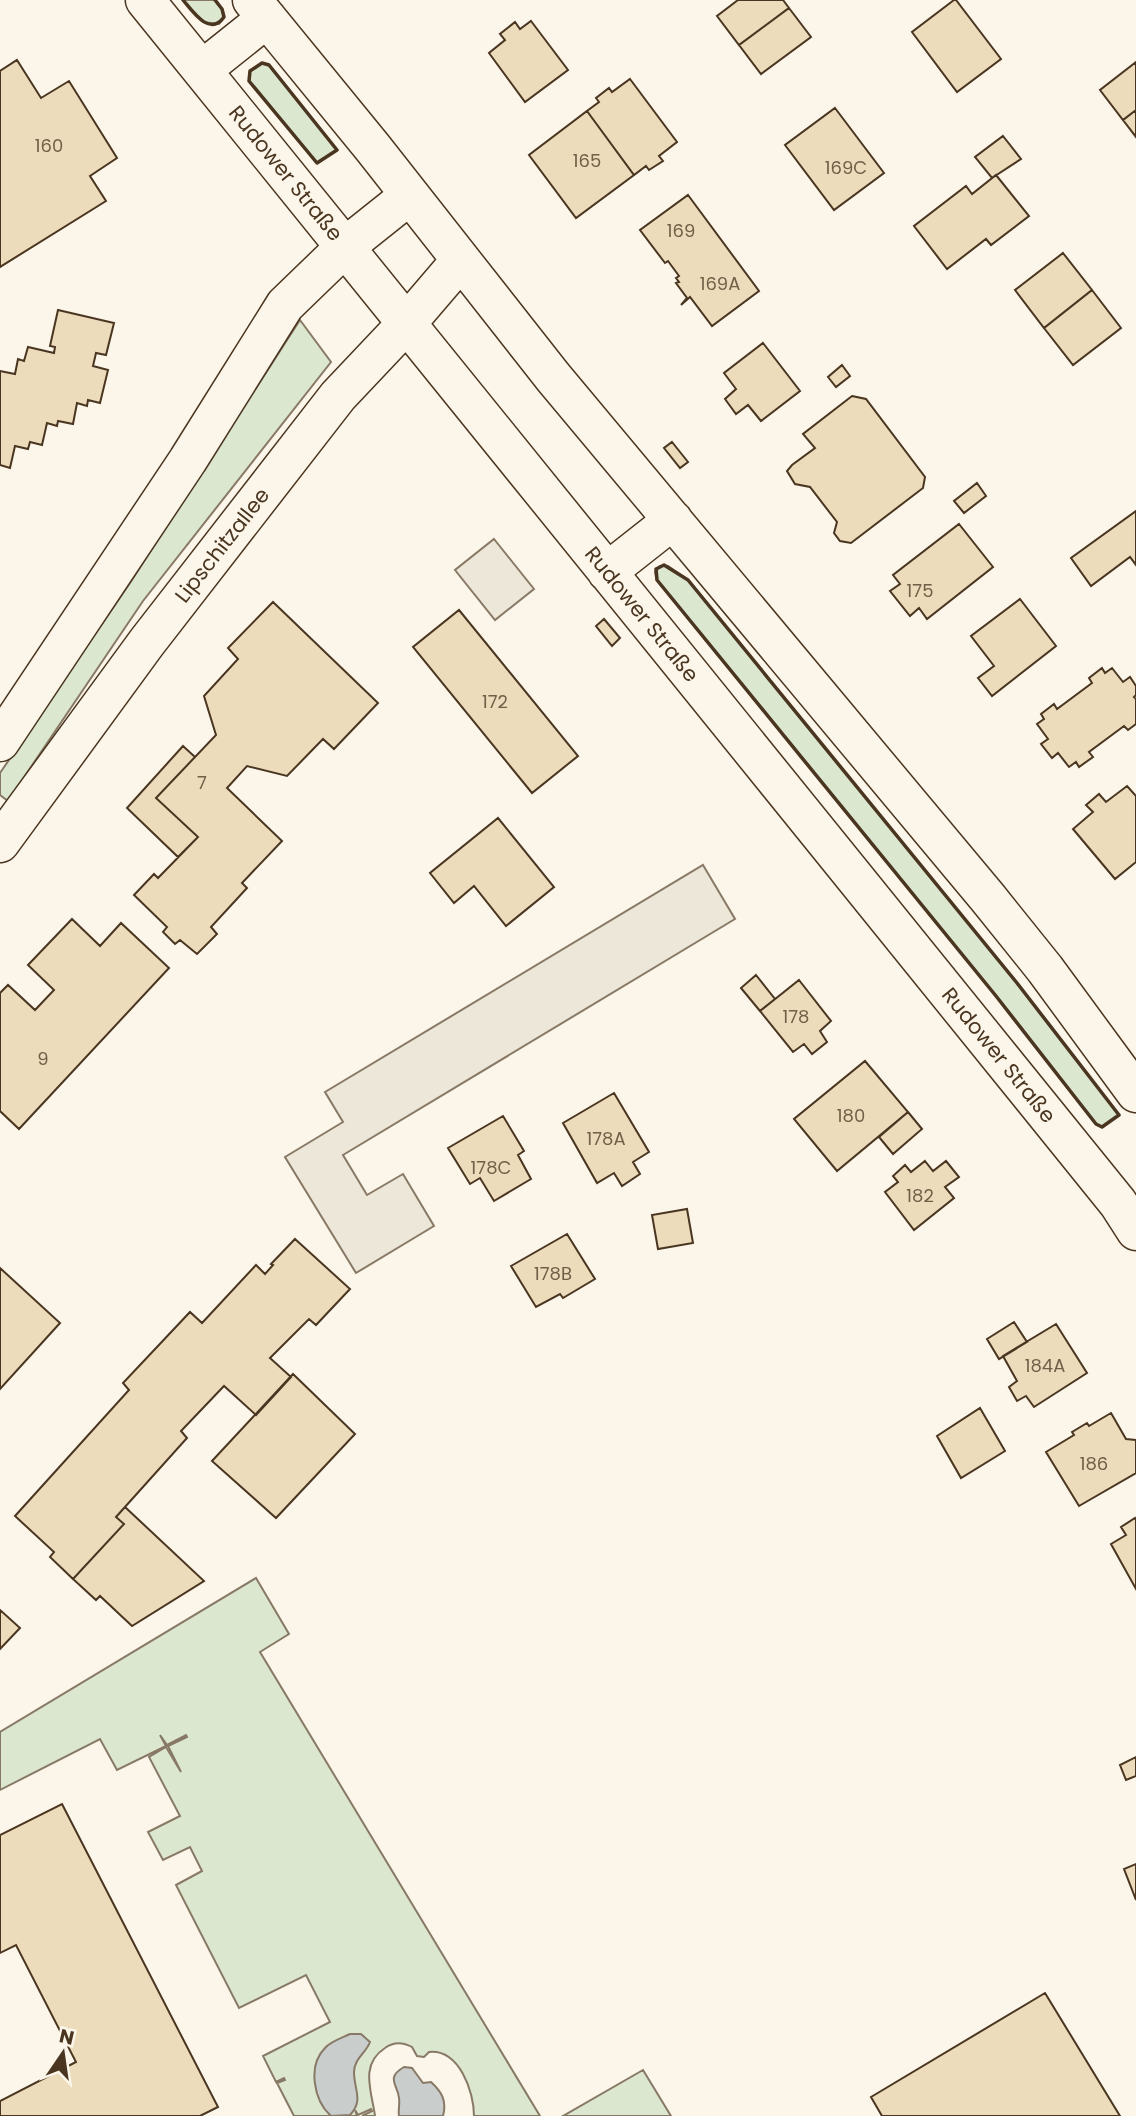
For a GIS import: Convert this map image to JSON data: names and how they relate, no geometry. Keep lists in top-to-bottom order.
{
  "streets": {
    "main road": ["Rudower Straße", "Lipschitzallee"]
  },
  "crossings": [
    ["Rudower Straße", "Lipschitzallee"]
  ],
  "house_numbers": [
    "160",
    "165",
    "169C",
    "169",
    "169A",
    "175",
    "172",
    "7",
    "178",
    "9",
    "180",
    "178A",
    "178C",
    "182",
    "178B",
    "184A",
    "186"
  ],
  "north": "top"
}
